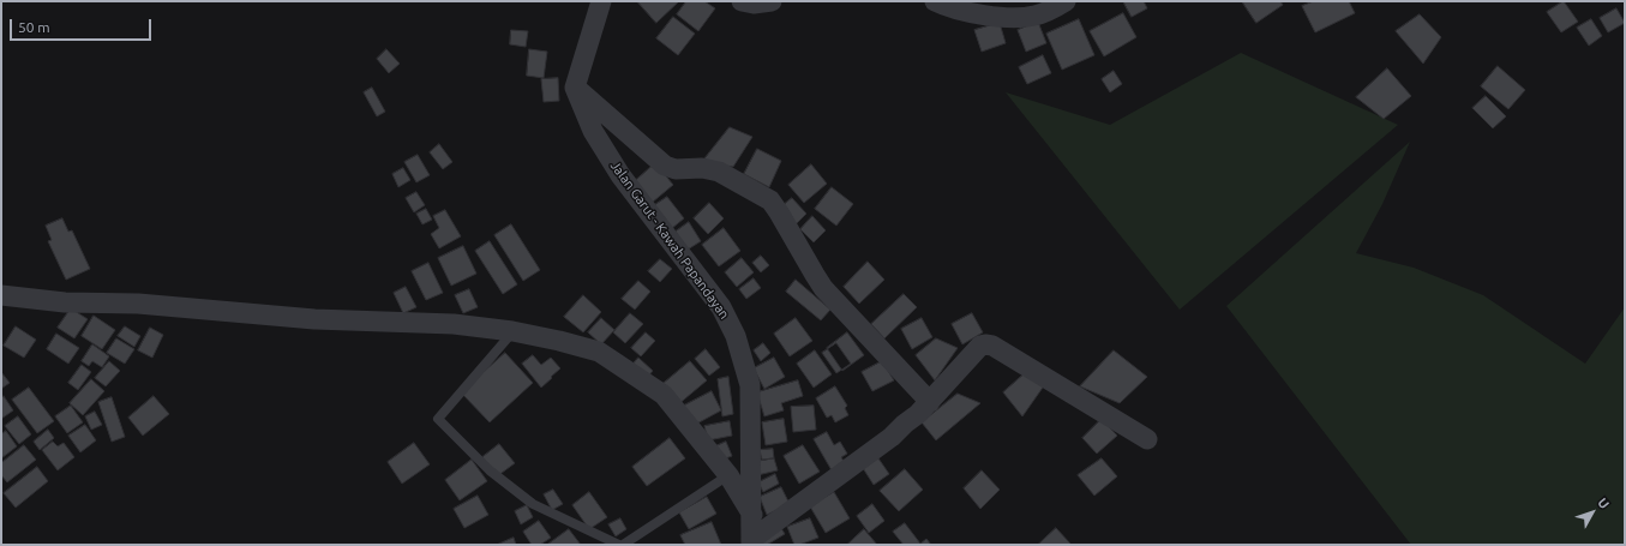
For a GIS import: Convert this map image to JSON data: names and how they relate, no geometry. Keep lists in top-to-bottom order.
{
  "streets": {
    "street": ["Jalan Garut - Kawah Papandayan"]
  },
  "scale_bar": "50 m",
  "north": "top right"
}
